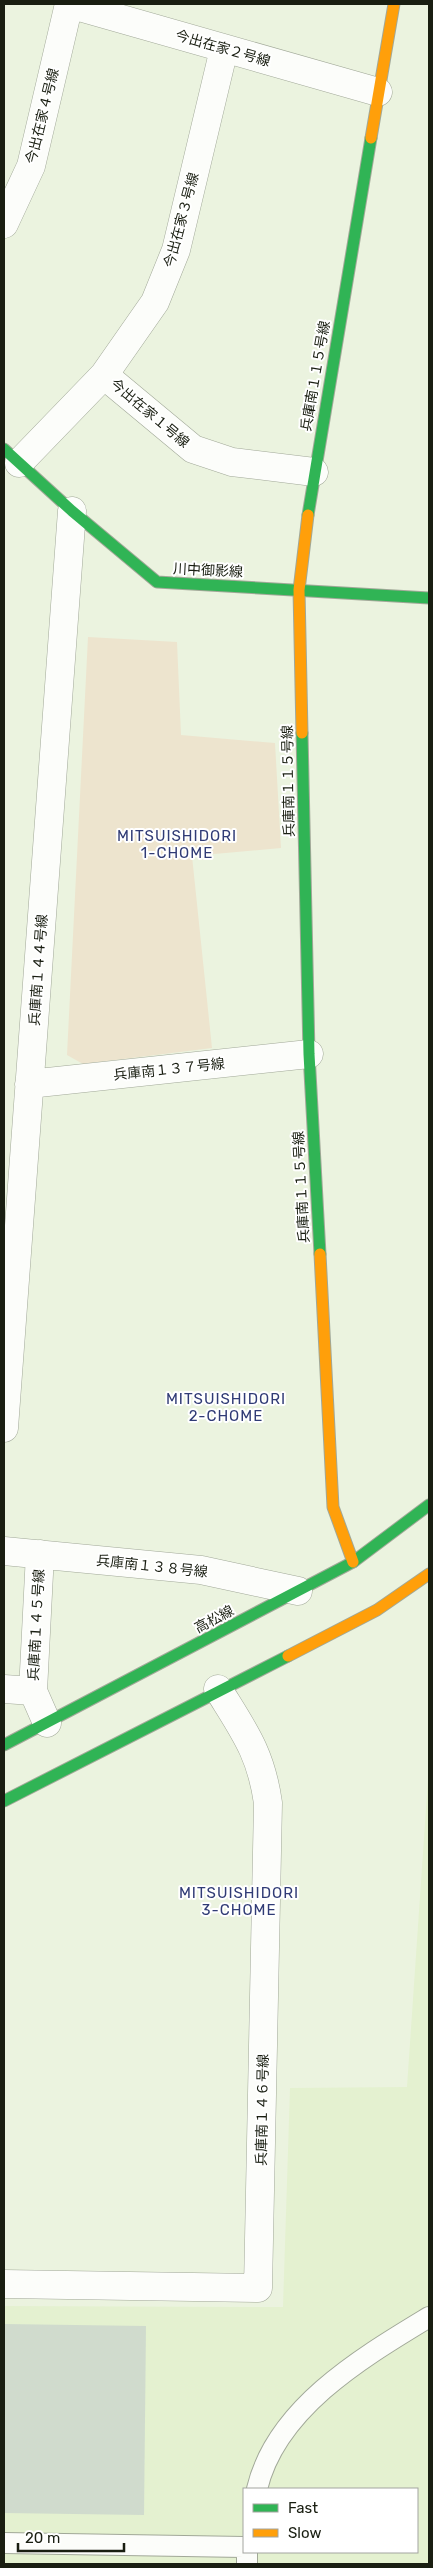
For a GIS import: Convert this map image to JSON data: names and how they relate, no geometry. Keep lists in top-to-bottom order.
{
  "streets": {
    "street": [
      "今出在家２号線",
      "今出在家４号線",
      "今出在家３号線",
      "兵庫南１１５号線",
      "今出在家１号線",
      "川中御影線",
      "兵庫南１４４号線",
      "兵庫南１３７号線",
      "兵庫南１３８号線",
      "高松線",
      "兵庫南１４５号線",
      "兵庫南１４６号線"
    ]
  },
  "crossings": [
    ["今出在家２号線", "今出在家４号線"],
    ["今出在家２号線", "今出在家３号線"],
    ["今出在家２号線", "兵庫南１１５号線"],
    ["今出在家３号線", "今出在家１号線"],
    ["今出在家３号線", "川中御影線"],
    ["兵庫南１１５号線", "今出在家１号線"],
    ["兵庫南１１５号線", "川中御影線"],
    ["兵庫南１１５号線", "兵庫南１３７号線"],
    ["兵庫南１１５号線", "高松線"],
    ["川中御影線", "兵庫南１４４号線"],
    ["兵庫南１４４号線", "兵庫南１３７号線"],
    ["兵庫南１３８号線", "高松線"],
    ["兵庫南１３８号線", "兵庫南１４５号線"],
    ["高松線", "兵庫南１４５号線"]
  ],
  "districts": ["MITSUISHIDORI 1-CHOME", "MITSUISHIDORI 2-CHOME", "MITSUISHIDORI 3-CHOME"],
  "legend": ["Fast", "Slow"],
  "scale_bar": "20 m"
}
